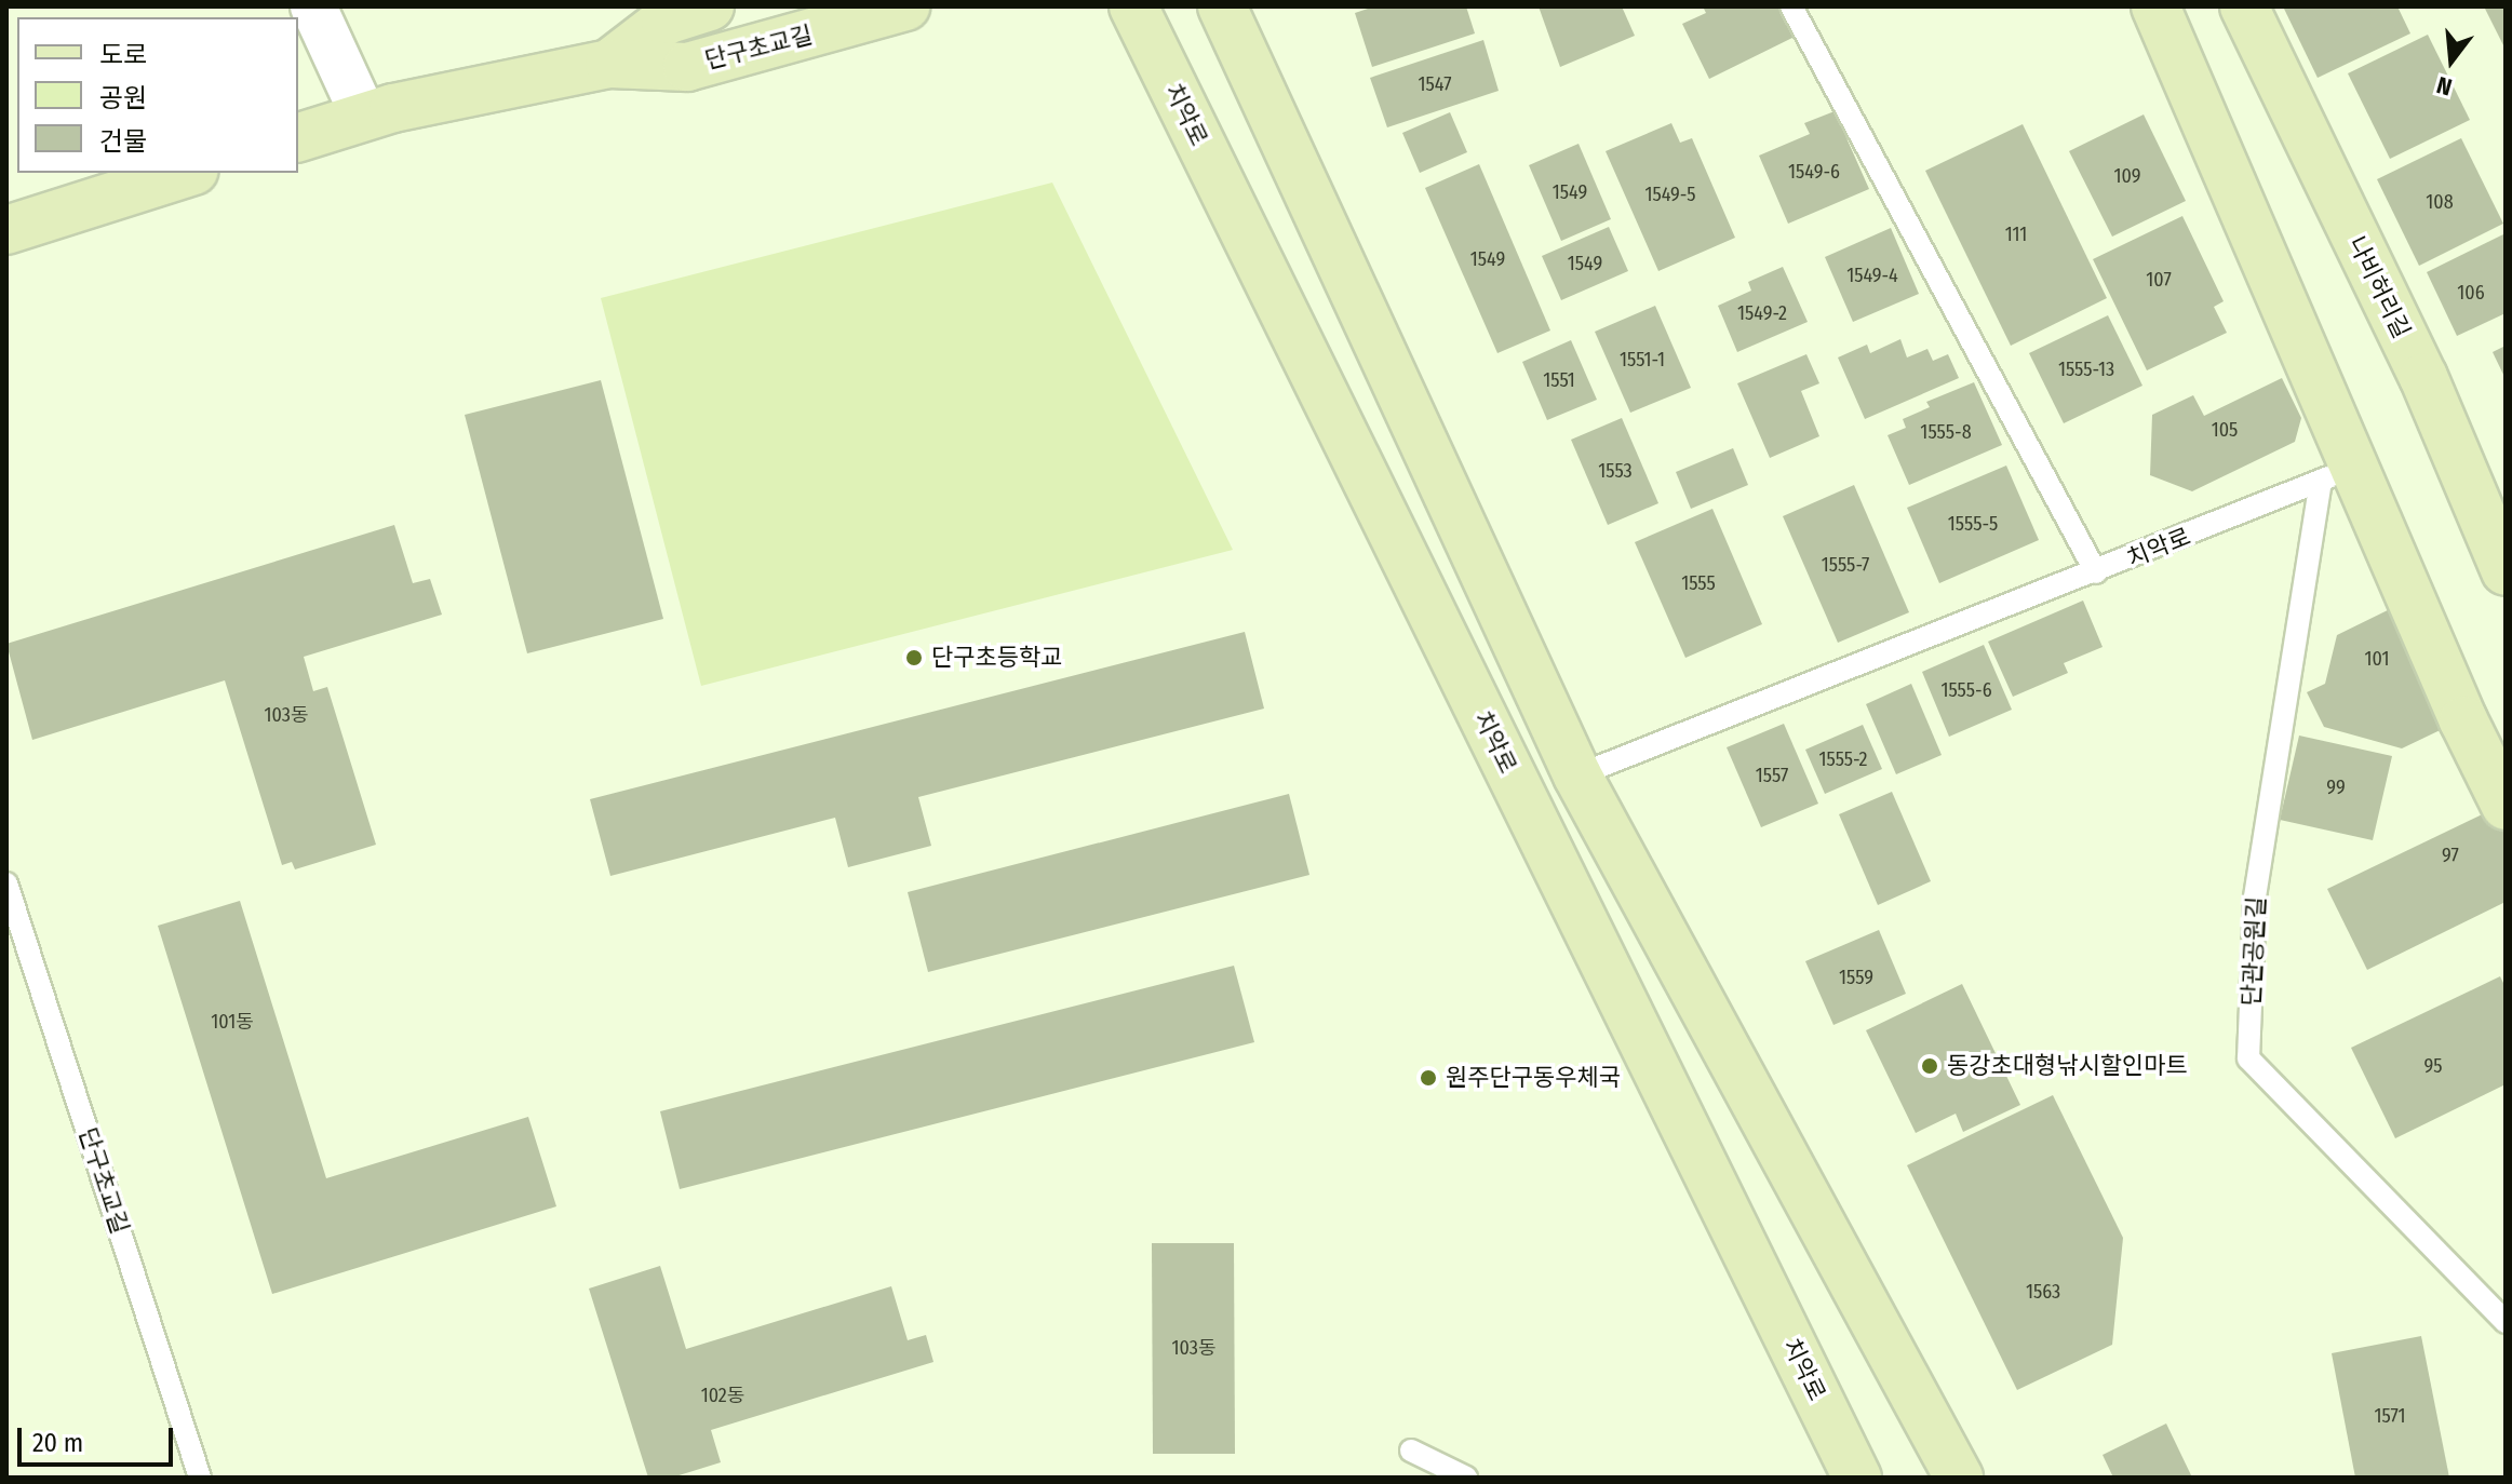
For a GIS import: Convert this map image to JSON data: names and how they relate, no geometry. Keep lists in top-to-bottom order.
{
  "streets": {
    "main road": ["단구초교길", "치악로", "나비허리길"],
    "lane": ["단관공원길"]
  },
  "crossings": [
    ["치악로", "단관공원길"]
  ],
  "places": ["단구초등학교", "동강초대형낚시할인마트", "원주단구동우체국"],
  "house_numbers": [
    "1547",
    "1549-6",
    "109",
    "1549",
    "1549-5",
    "108",
    "111",
    "1549",
    "1549",
    "1549-4",
    "107",
    "106",
    "1549-2",
    "1551-1",
    "1555-13",
    "1551",
    "105",
    "1555-8",
    "1553",
    "1555-5",
    "1555-7",
    "1555",
    "101",
    "1555-6",
    "103동",
    "1555-2",
    "1557",
    "99",
    "97",
    "1559",
    "101동",
    "95",
    "1563",
    "103동",
    "102동",
    "1571"
  ],
  "legend": ["도로", "공원", "건물"],
  "scale_bar": "20 m",
  "north": "bottom"
}
